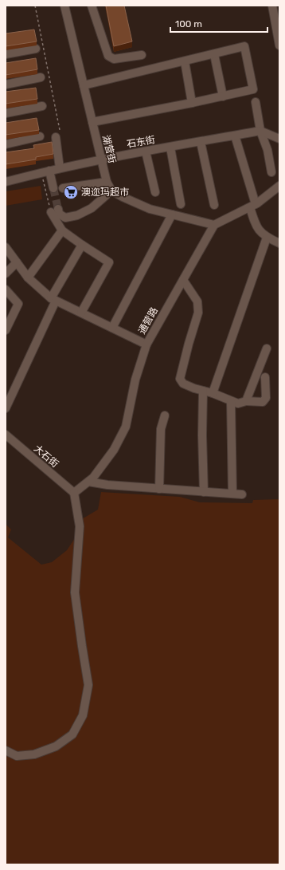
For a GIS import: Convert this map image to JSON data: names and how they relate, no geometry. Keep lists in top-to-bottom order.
{
  "streets": {
    "street": [
      "石东街",
      "湖营街",
      "通营路",
      "大石街"
    ]
  },
  "crossings": [
    ["石东街", "湖营街"],
    ["通营路", "大石街"]
  ],
  "places": {
    "supermarket": ["澳迩玛超市"]
  },
  "scale_bar": "100 m"
}
